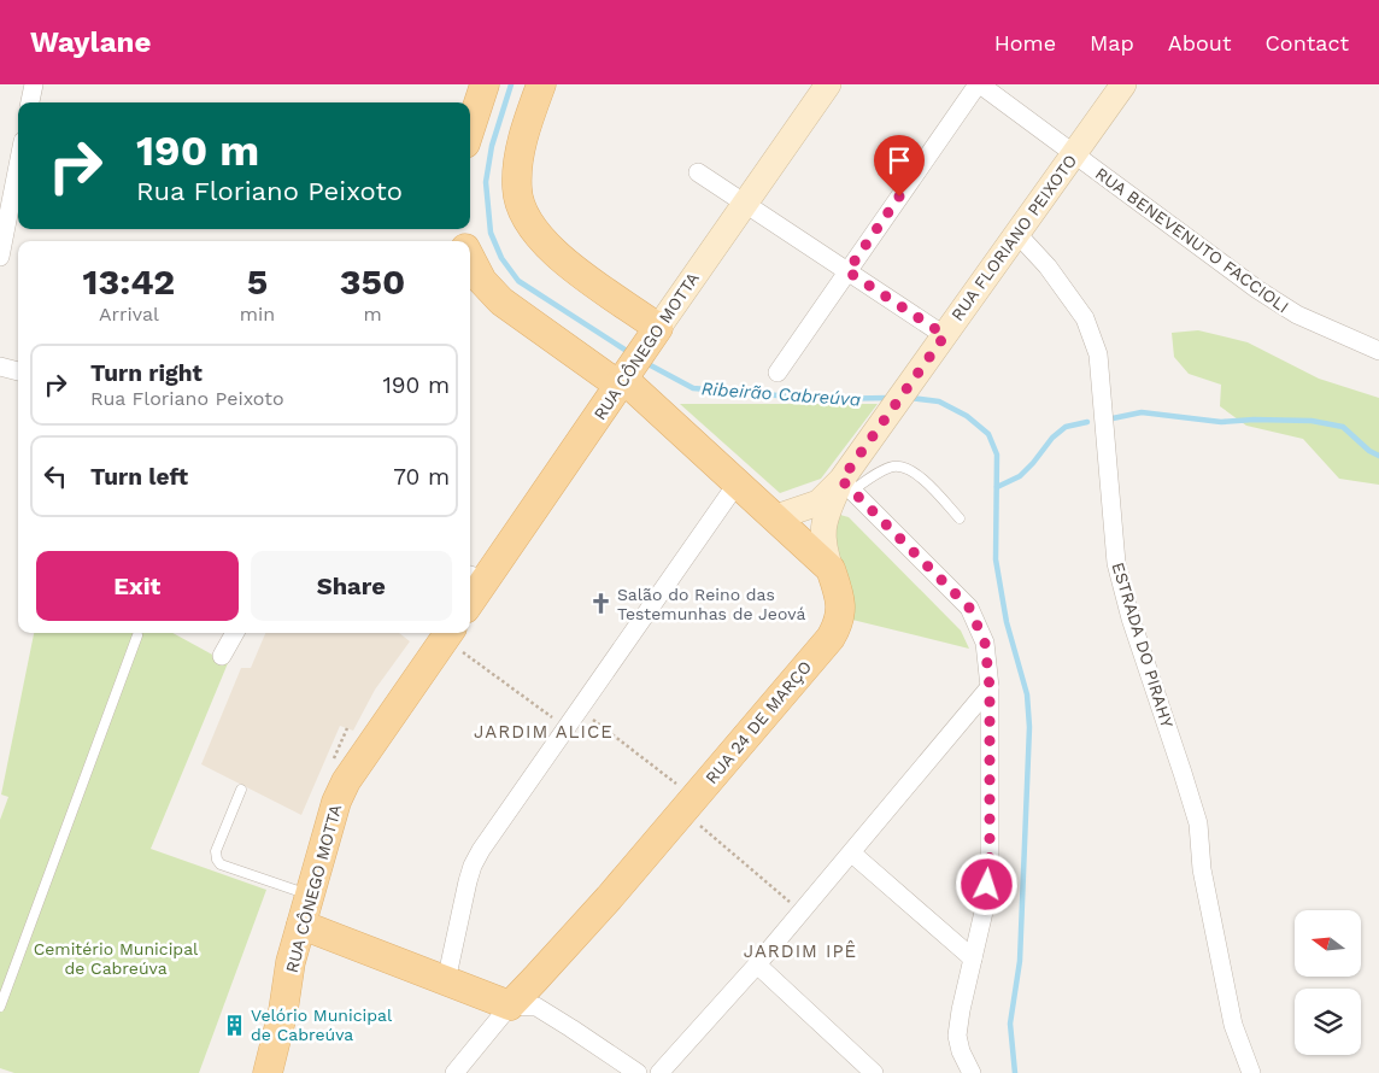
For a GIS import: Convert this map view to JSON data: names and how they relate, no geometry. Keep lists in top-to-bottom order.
{
  "streets": {
    "main road": ["RUA CÔNEGO MOTTA", "RUA 24 DE MARÇO"],
    "street": ["RUA FLORIANO PEIXOTO", "RUA BENEVENUTO FACCIOLI", "ESTRADA DO PIRAHY"]
  },
  "crossings": [
    ["RUA FLORIANO PEIXOTO", "RUA BENEVENUTO FACCIOLI"],
    ["RUA FLORIANO PEIXOTO", "ESTRADA DO PIRAHY"],
    ["RUA CÔNEGO MOTTA", "RUA 24 DE MARÇO"]
  ],
  "districts": ["JARDIM ALICE", "JARDIM IPÊ"],
  "water": ["Ribeirão Cabreúva"],
  "parks": ["Cemitério Municipal de Cabreúva"],
  "places": {
    "church": ["Salão do Reino das Testemunhas de Jeová"],
    "building": ["Velório Municipal de Cabreúva"]
  },
  "north": "left",
  "page": {
    "header": "Waylane",
    "nav": [
      "Home",
      "Map",
      "About",
      "Contact"
    ],
    "turn": ["190 m", "Rua Floriano Peixoto"],
    "eta": [
      "13:42",
      "Arrival",
      "5",
      "min",
      "350",
      "m"
    ],
    "list": [
      {
        "name": "Turn right",
        "note": "Rua Floriano Peixoto",
        "value": "190 m"
      },
      {
        "name": "Turn left",
        "value": "70 m"
      }
    ],
    "buttons": ["Exit", "Share"]
  }
}
